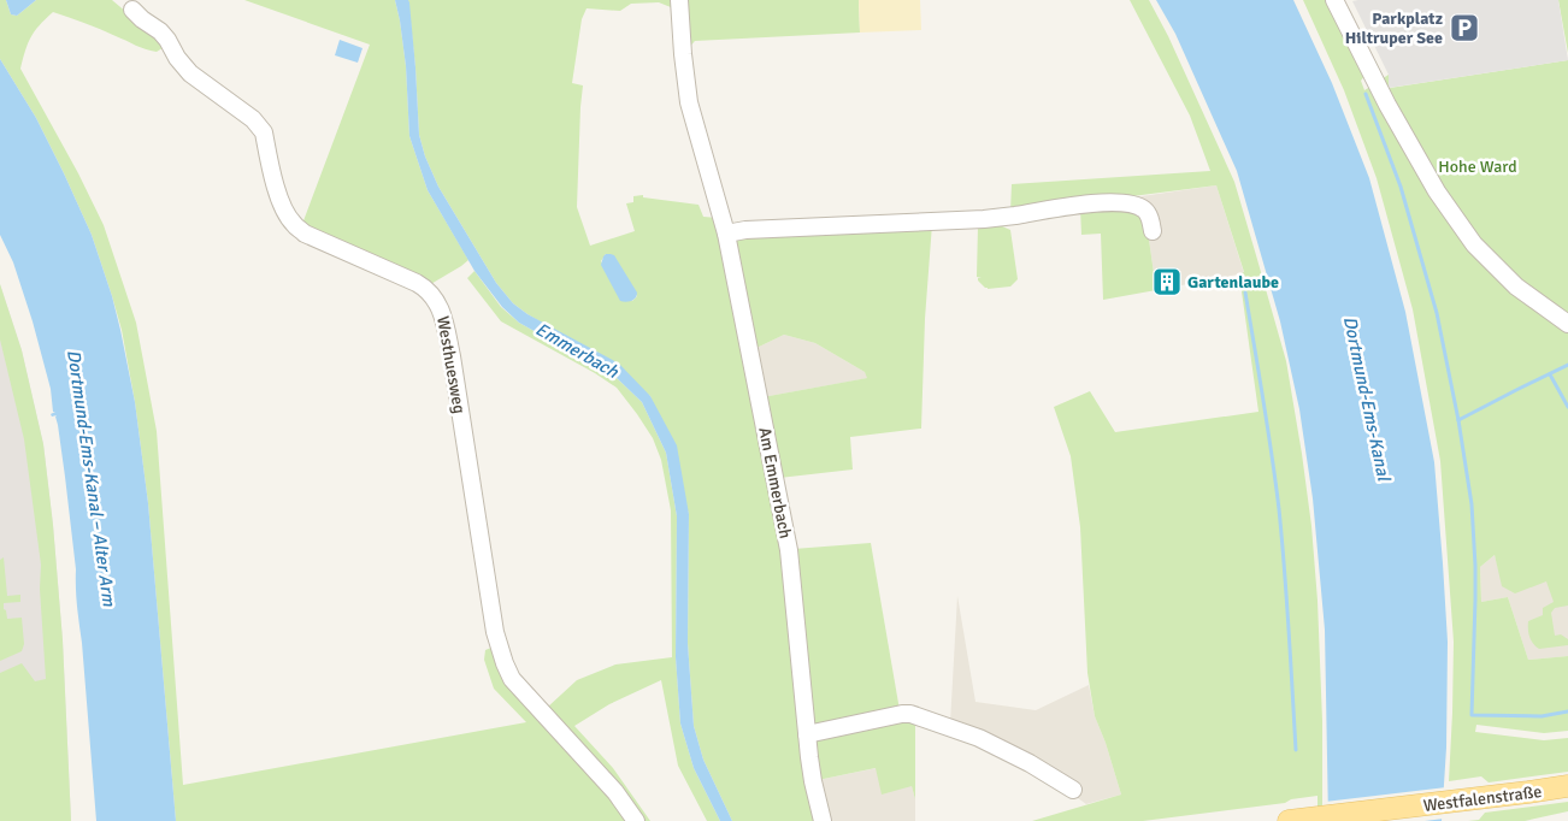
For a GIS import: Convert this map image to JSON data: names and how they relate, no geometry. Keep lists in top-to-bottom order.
{
  "streets": {
    "main road": ["Westfalenstraße"],
    "street": ["Westhuesweg", "Am Emmerbach"]
  },
  "water": ["Emmerbach", "Dortmund-Ems-Kanal", "Dortmund-Ems-Kanal – Alter Arm"],
  "parks": ["Hohe Ward"],
  "places": {
    "parking": ["Parkplatz Hiltruper See"],
    "building": ["Gartenlaube"]
  }
}
